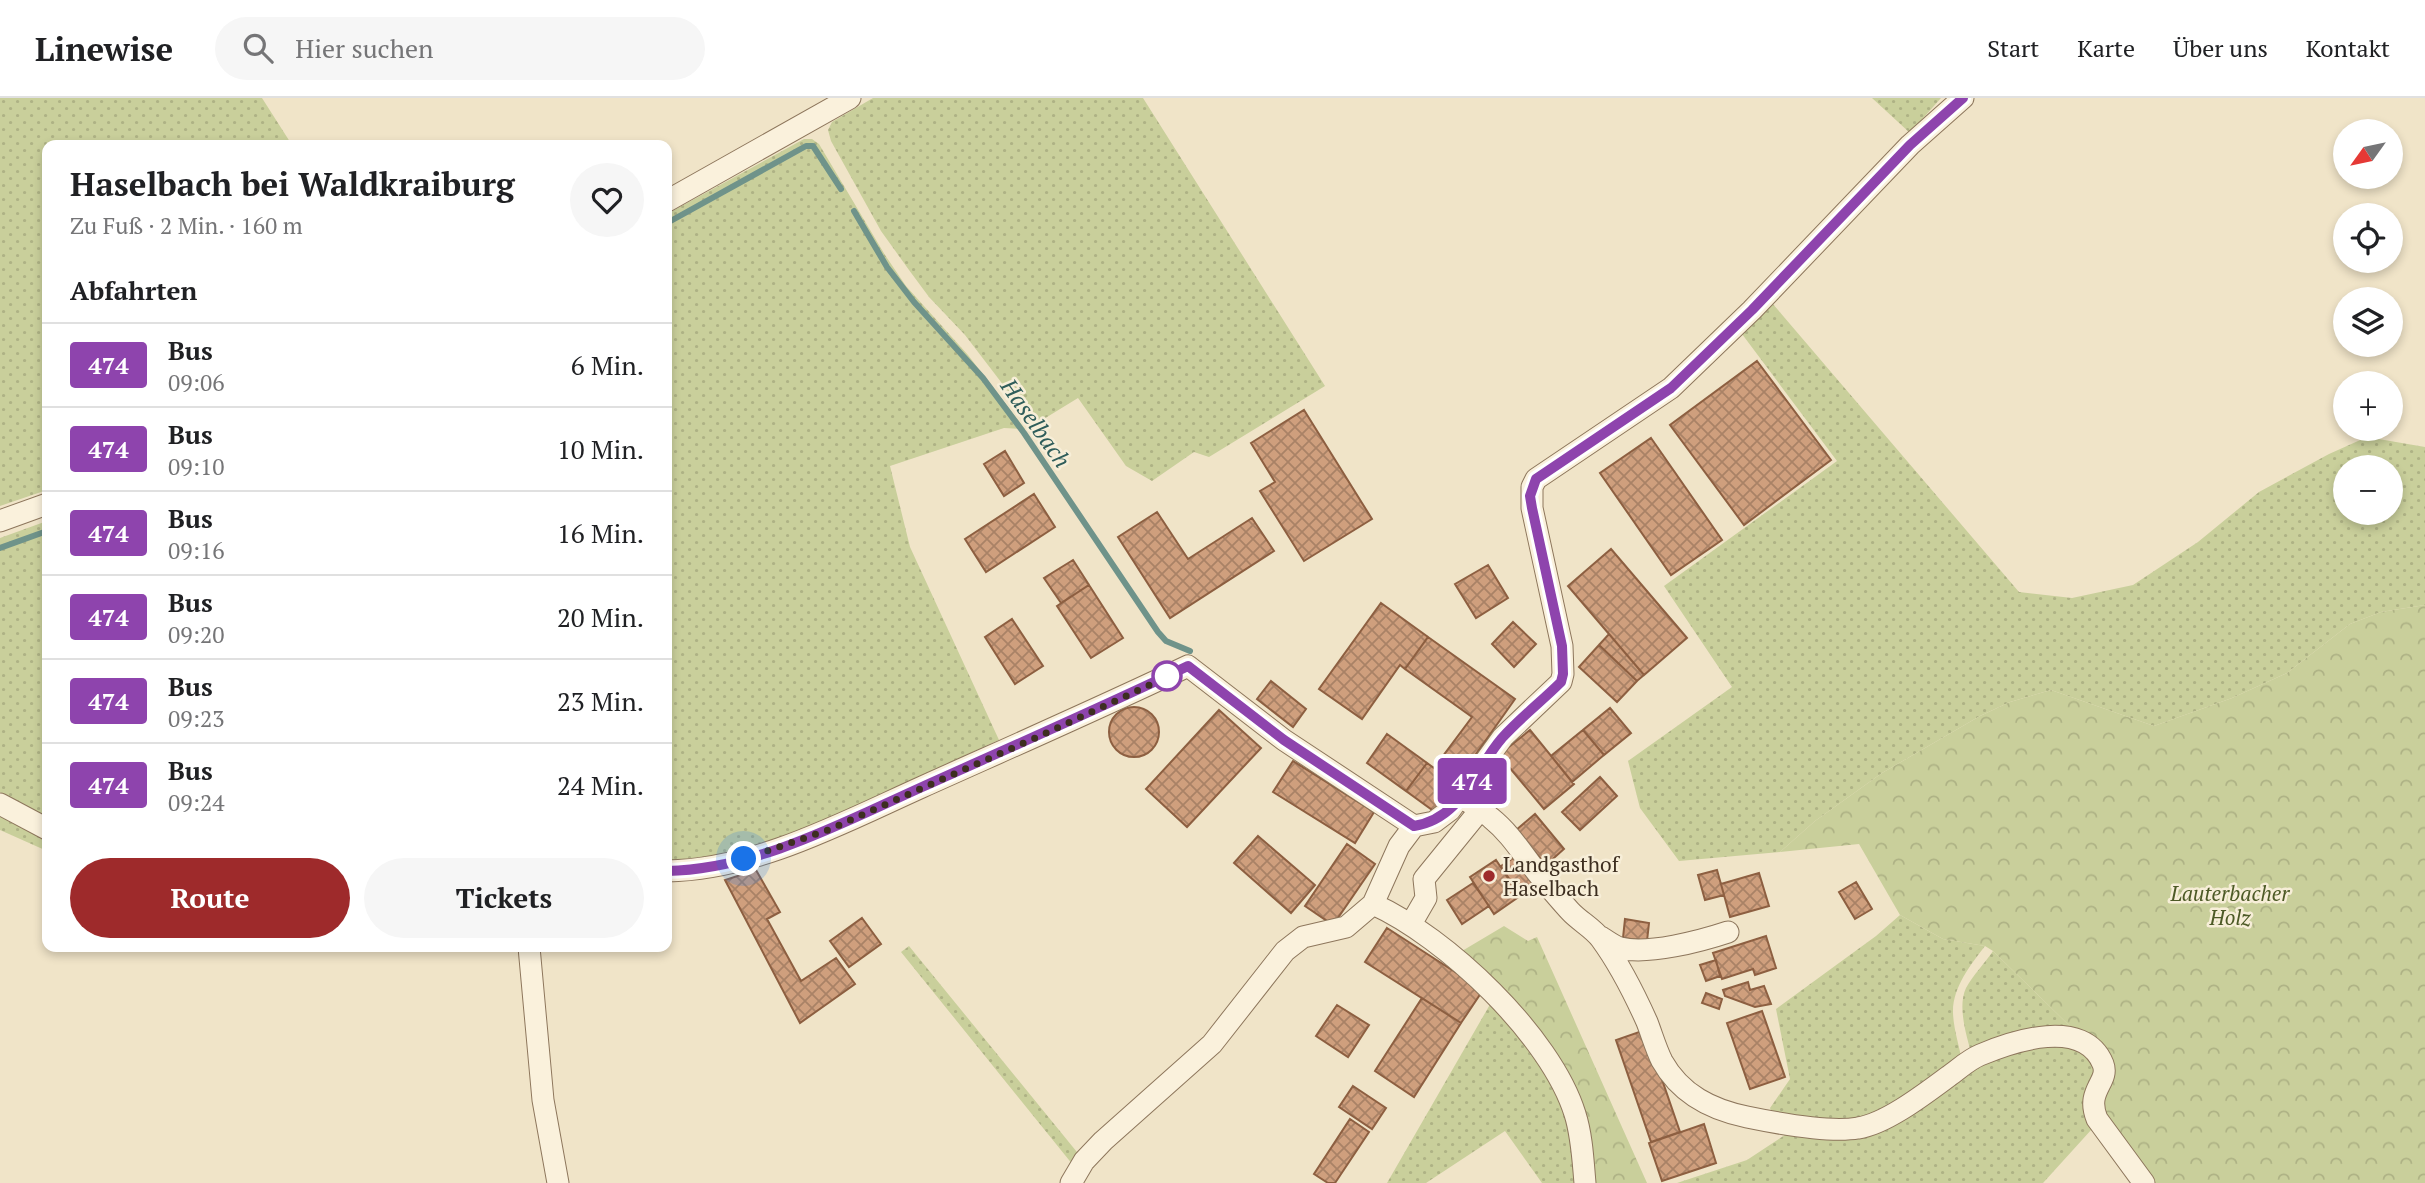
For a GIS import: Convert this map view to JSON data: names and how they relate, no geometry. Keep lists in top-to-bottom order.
{
  "water": ["Haselbach"],
  "parks": ["Lauterbacher Holz"],
  "places": ["Landgasthof Haselbach"],
  "lines": ["bus line 474"],
  "north": "bottom left",
  "page": {
    "header": "Linewise",
    "search": "Hier suchen",
    "nav": [
      "Start",
      "Karte",
      "Über uns",
      "Kontakt"
    ],
    "on_map": "474",
    "map_buttons": ["+", "−"],
    "heading": [
      ["Haselbach bei Waldkraiburg", "Zu Fuß · 2 Min. · 160 m"],
      "Abfahrten"
    ],
    "list": [
      {
        "mark": "474",
        "name": "Bus",
        "note": "09:06",
        "value": "6 Min."
      },
      {
        "mark": "474",
        "name": "Bus",
        "note": "09:10",
        "value": "10 Min."
      },
      {
        "mark": "474",
        "name": "Bus",
        "note": "09:16",
        "value": "16 Min."
      },
      {
        "mark": "474",
        "name": "Bus",
        "note": "09:20",
        "value": "20 Min."
      },
      {
        "mark": "474",
        "name": "Bus",
        "note": "09:23",
        "value": "23 Min."
      },
      {
        "mark": "474",
        "name": "Bus",
        "note": "09:24",
        "value": "24 Min."
      }
    ],
    "buttons": ["Route", "Tickets"]
  }
}
